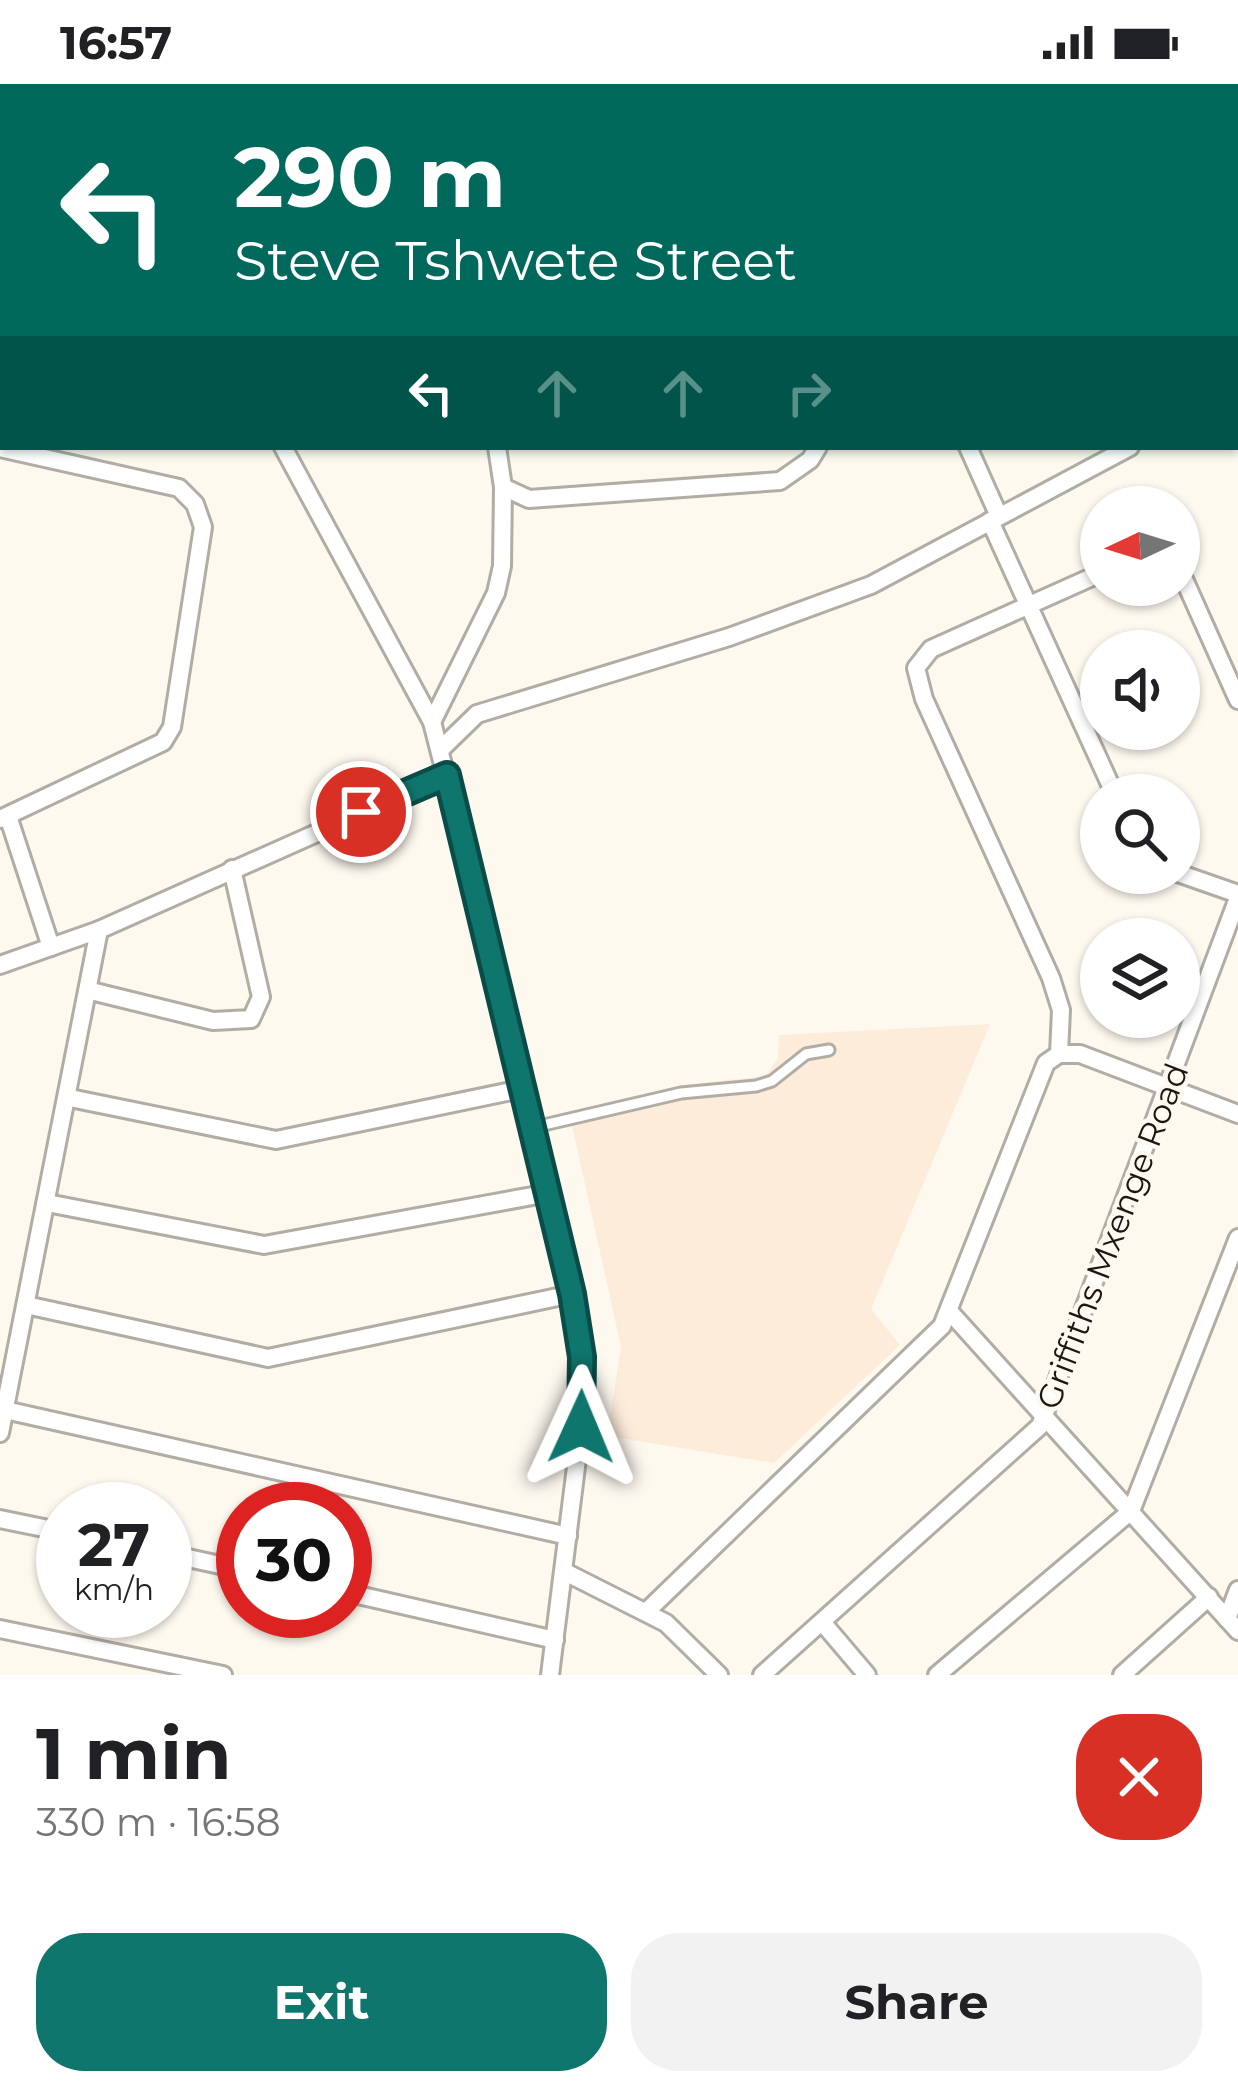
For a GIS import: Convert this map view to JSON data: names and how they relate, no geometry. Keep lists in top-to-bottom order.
{
  "streets": {
    "street": ["Griffiths Mxenge Road"]
  },
  "north": "left",
  "page": {
    "status": "16:57",
    "turn": ["290 m", "Steve Tshwete Street"],
    "speed": "27 km/h",
    "limit": "30",
    "heading": ["1 min", "330 m · 16:58"],
    "buttons": ["Exit", "Share"]
  }
}
